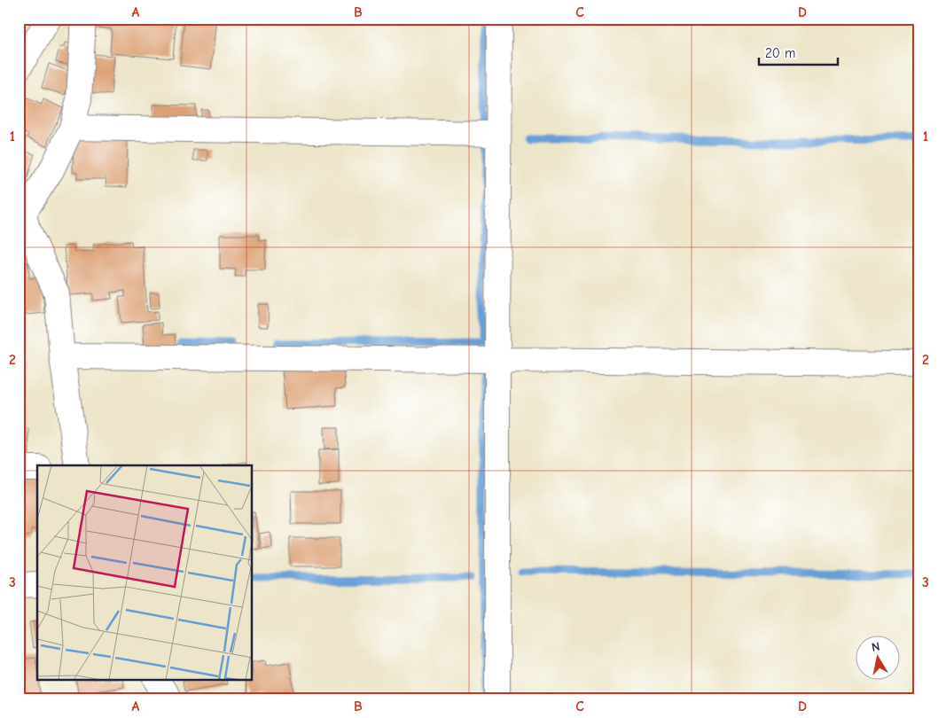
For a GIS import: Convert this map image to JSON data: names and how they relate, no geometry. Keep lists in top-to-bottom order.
{
  "scale_bar": "20 m",
  "north": "top",
  "grid": {
    "columns": [
      "A",
      "B",
      "C",
      "D"
    ],
    "rows": ["1", "2", "3"]
  }
}
